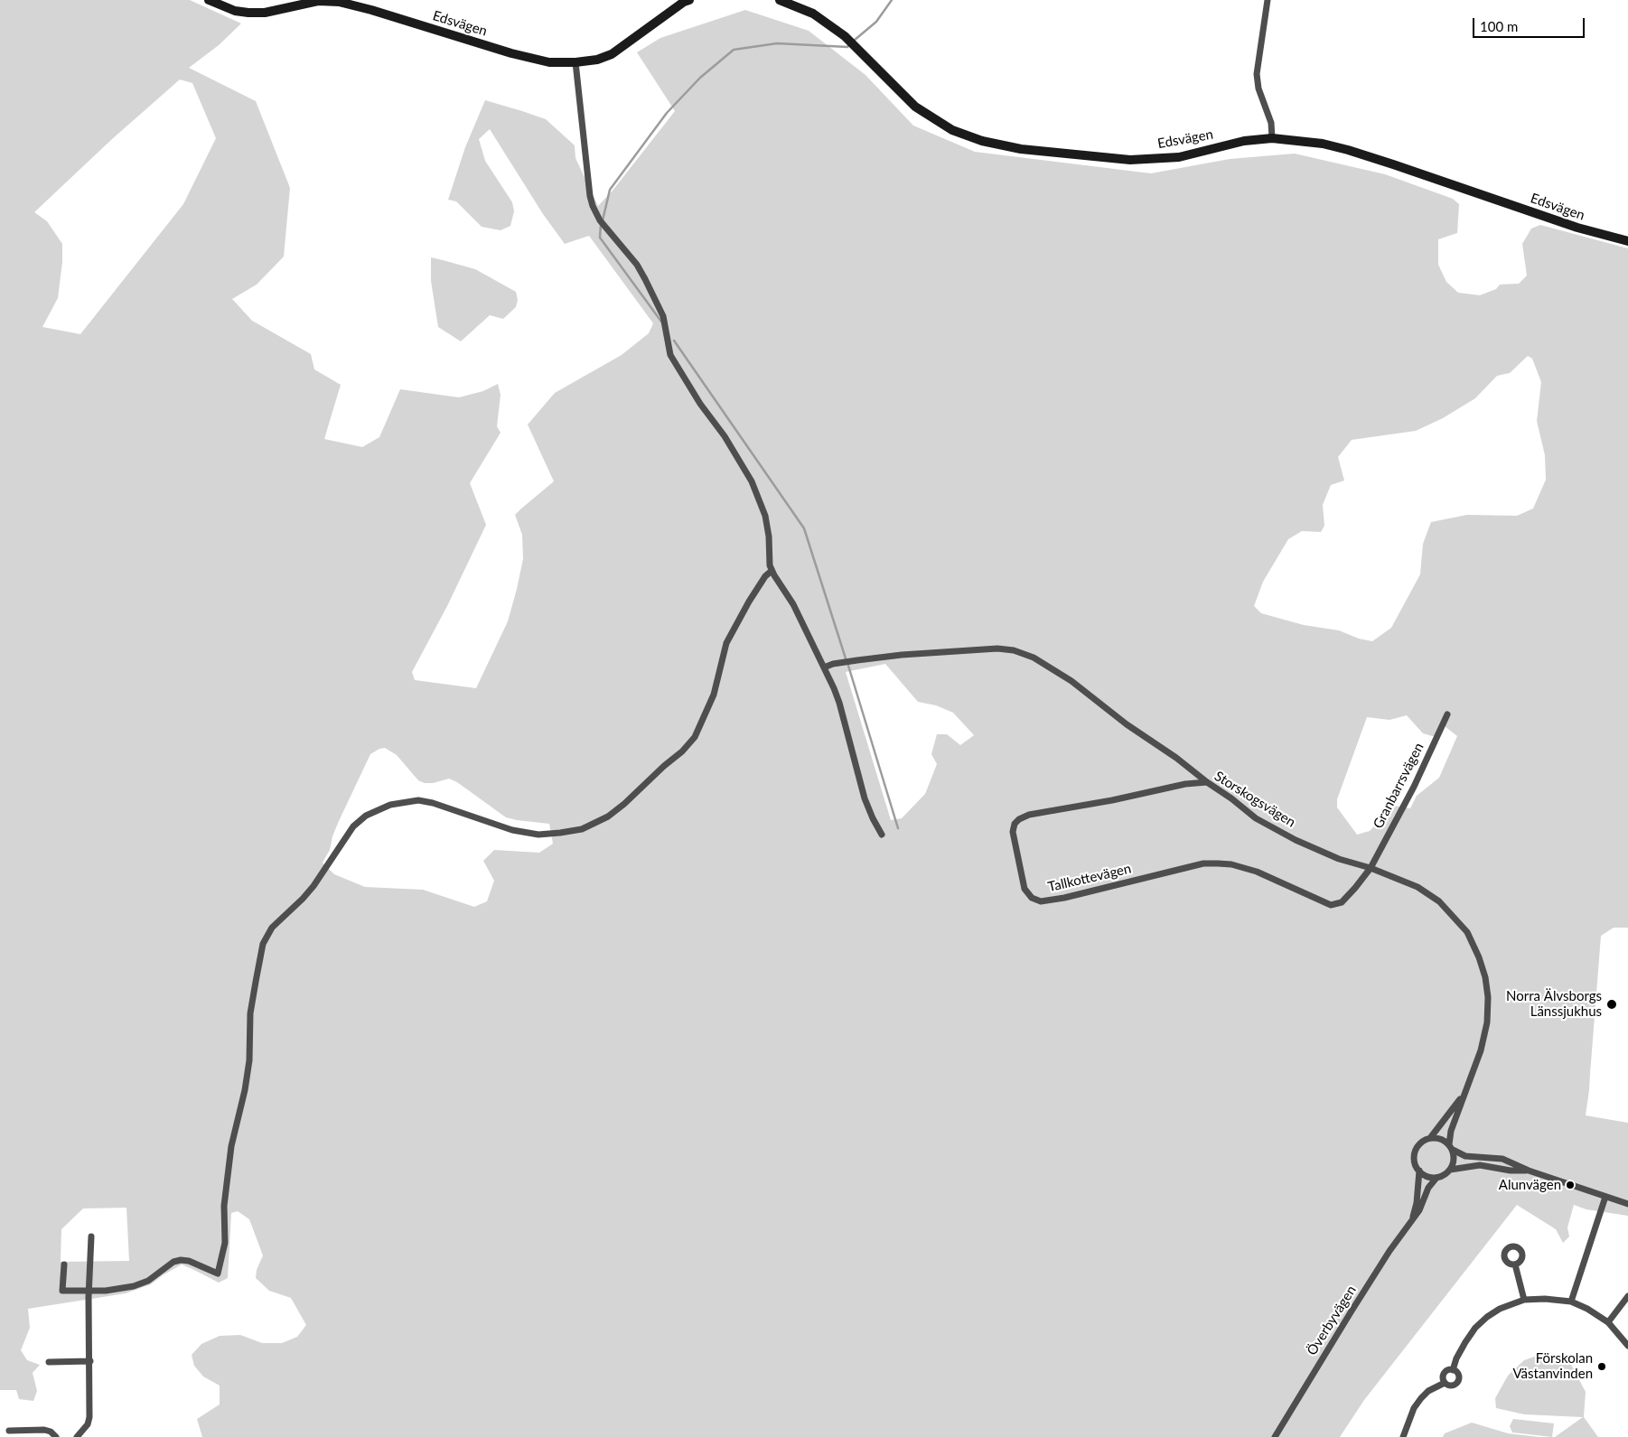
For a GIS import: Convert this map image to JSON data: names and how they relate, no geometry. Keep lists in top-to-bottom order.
{
  "streets": {
    "street": [
      "Edsvägen",
      "Granbarrsvägen",
      "Storskogsvägen",
      "Tallkottevägen",
      "Överbyvägen"
    ]
  },
  "crossings": [
    ["Granbarrsvägen", "Storskogsvägen"],
    ["Granbarrsvägen", "Tallkottevägen"],
    ["Storskogsvägen", "Tallkottevägen"]
  ],
  "places": ["Norra Älvsborgs Länssjukhus", "Alunvägen", "Förskolan Västanvinden"],
  "scale_bar": "100 m"
}
